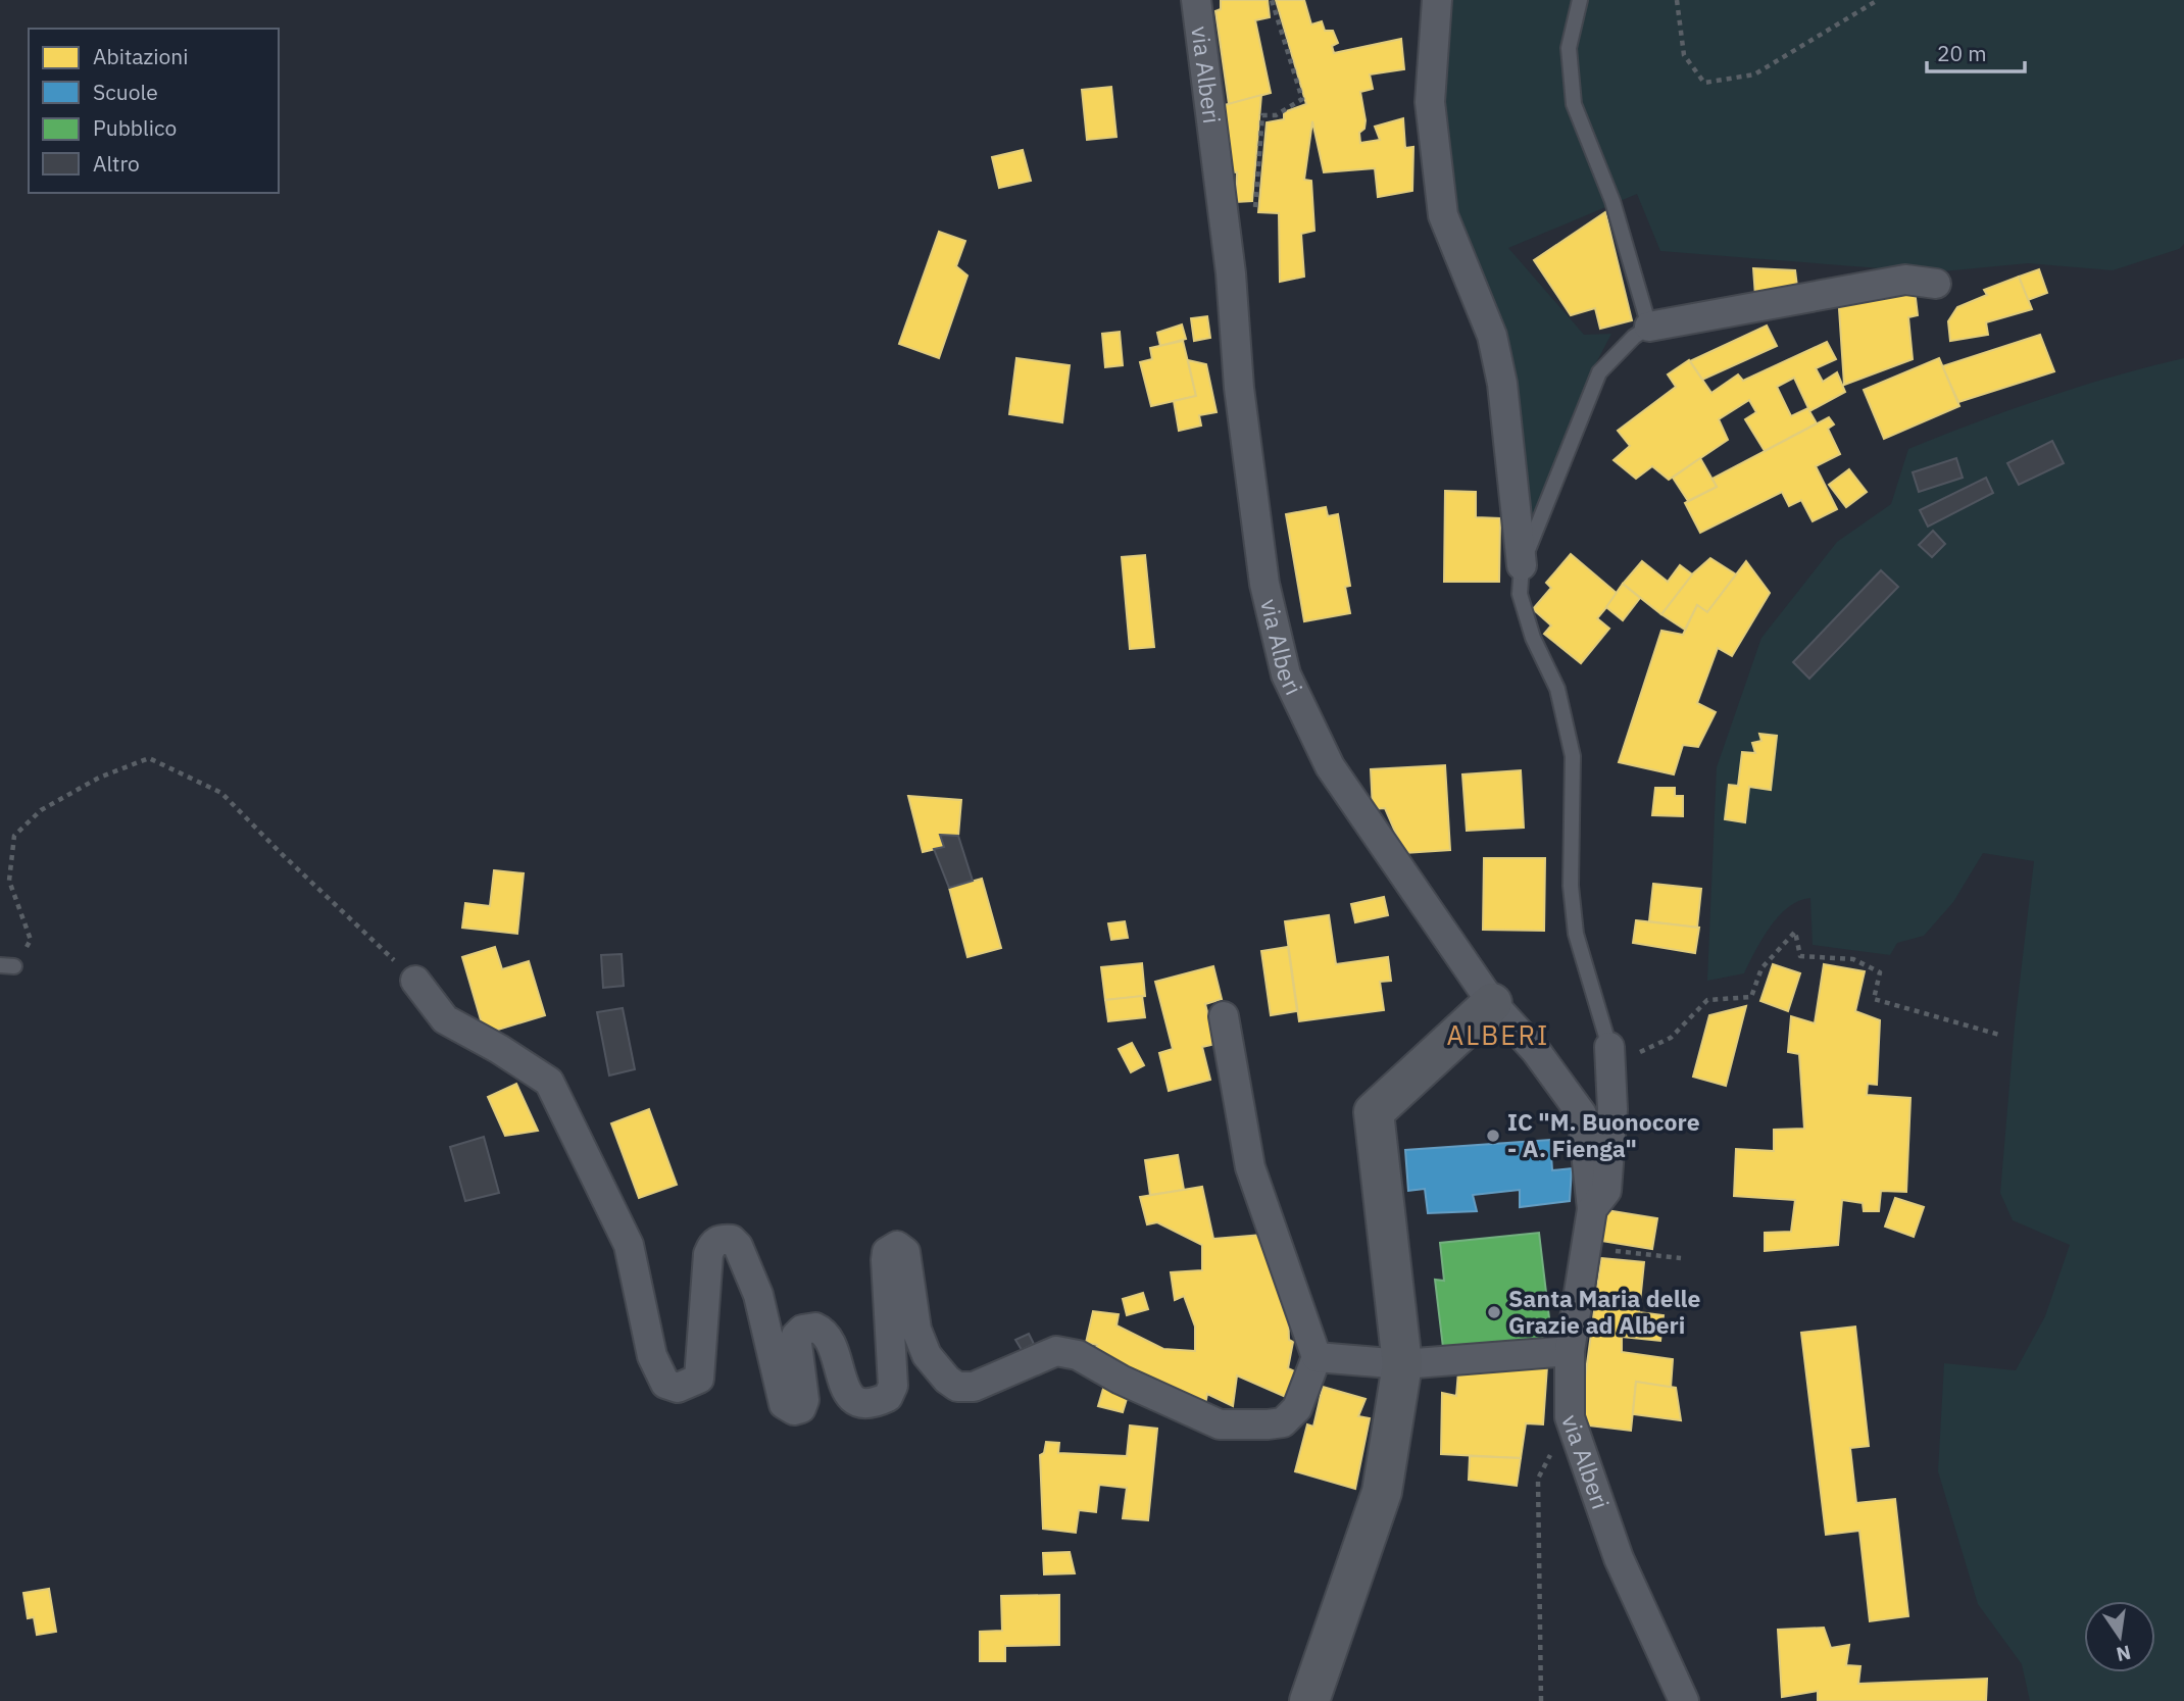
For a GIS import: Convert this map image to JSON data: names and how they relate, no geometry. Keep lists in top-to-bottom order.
{
  "streets": {
    "street": ["via Alberi"]
  },
  "districts": ["ALBERI"],
  "places": ["IC \"M. Buonocore - A. Fienga\"", "Santa Maria delle Grazie ad Alberi"],
  "legend": [
    "Abitazioni",
    "Scuole",
    "Pubblico",
    "Altro"
  ],
  "scale_bar": "20 m",
  "north": "bottom"
}
